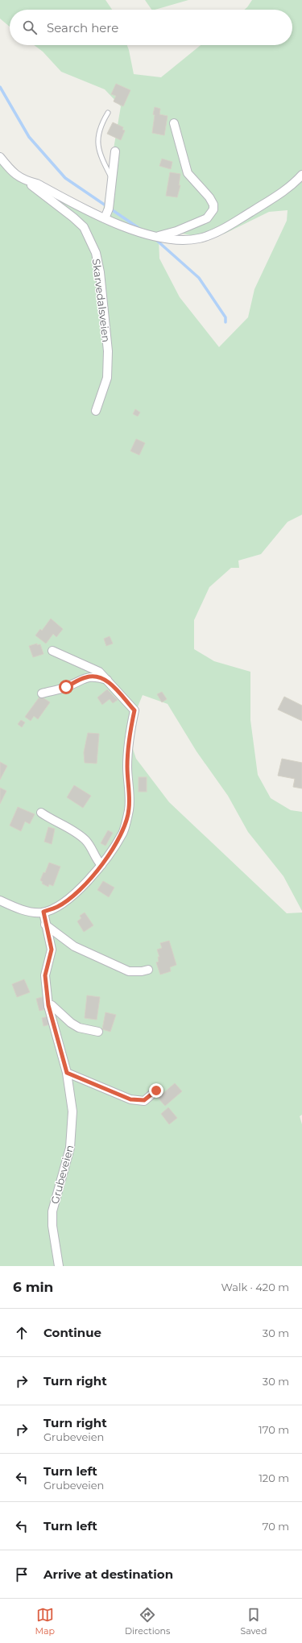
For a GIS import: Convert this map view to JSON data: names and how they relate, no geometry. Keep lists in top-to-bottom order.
{
  "streets": {
    "street": ["Skarvedalsveien", "Grubeveien"]
  },
  "page": {
    "search": "Search here",
    "heading": ["6 min", "Walk · 420 m"],
    "list": [
      ["Continue", "30 m"],
      ["Turn right", "30 m"],
      ["Turn right", "Grubeveien", "170 m"],
      ["Turn left", "Grubeveien", "120 m"],
      ["Turn left", "70 m"],
      "Arrive at destination"
    ],
    "nav": ["Map", "Directions", "Saved"]
  }
}
